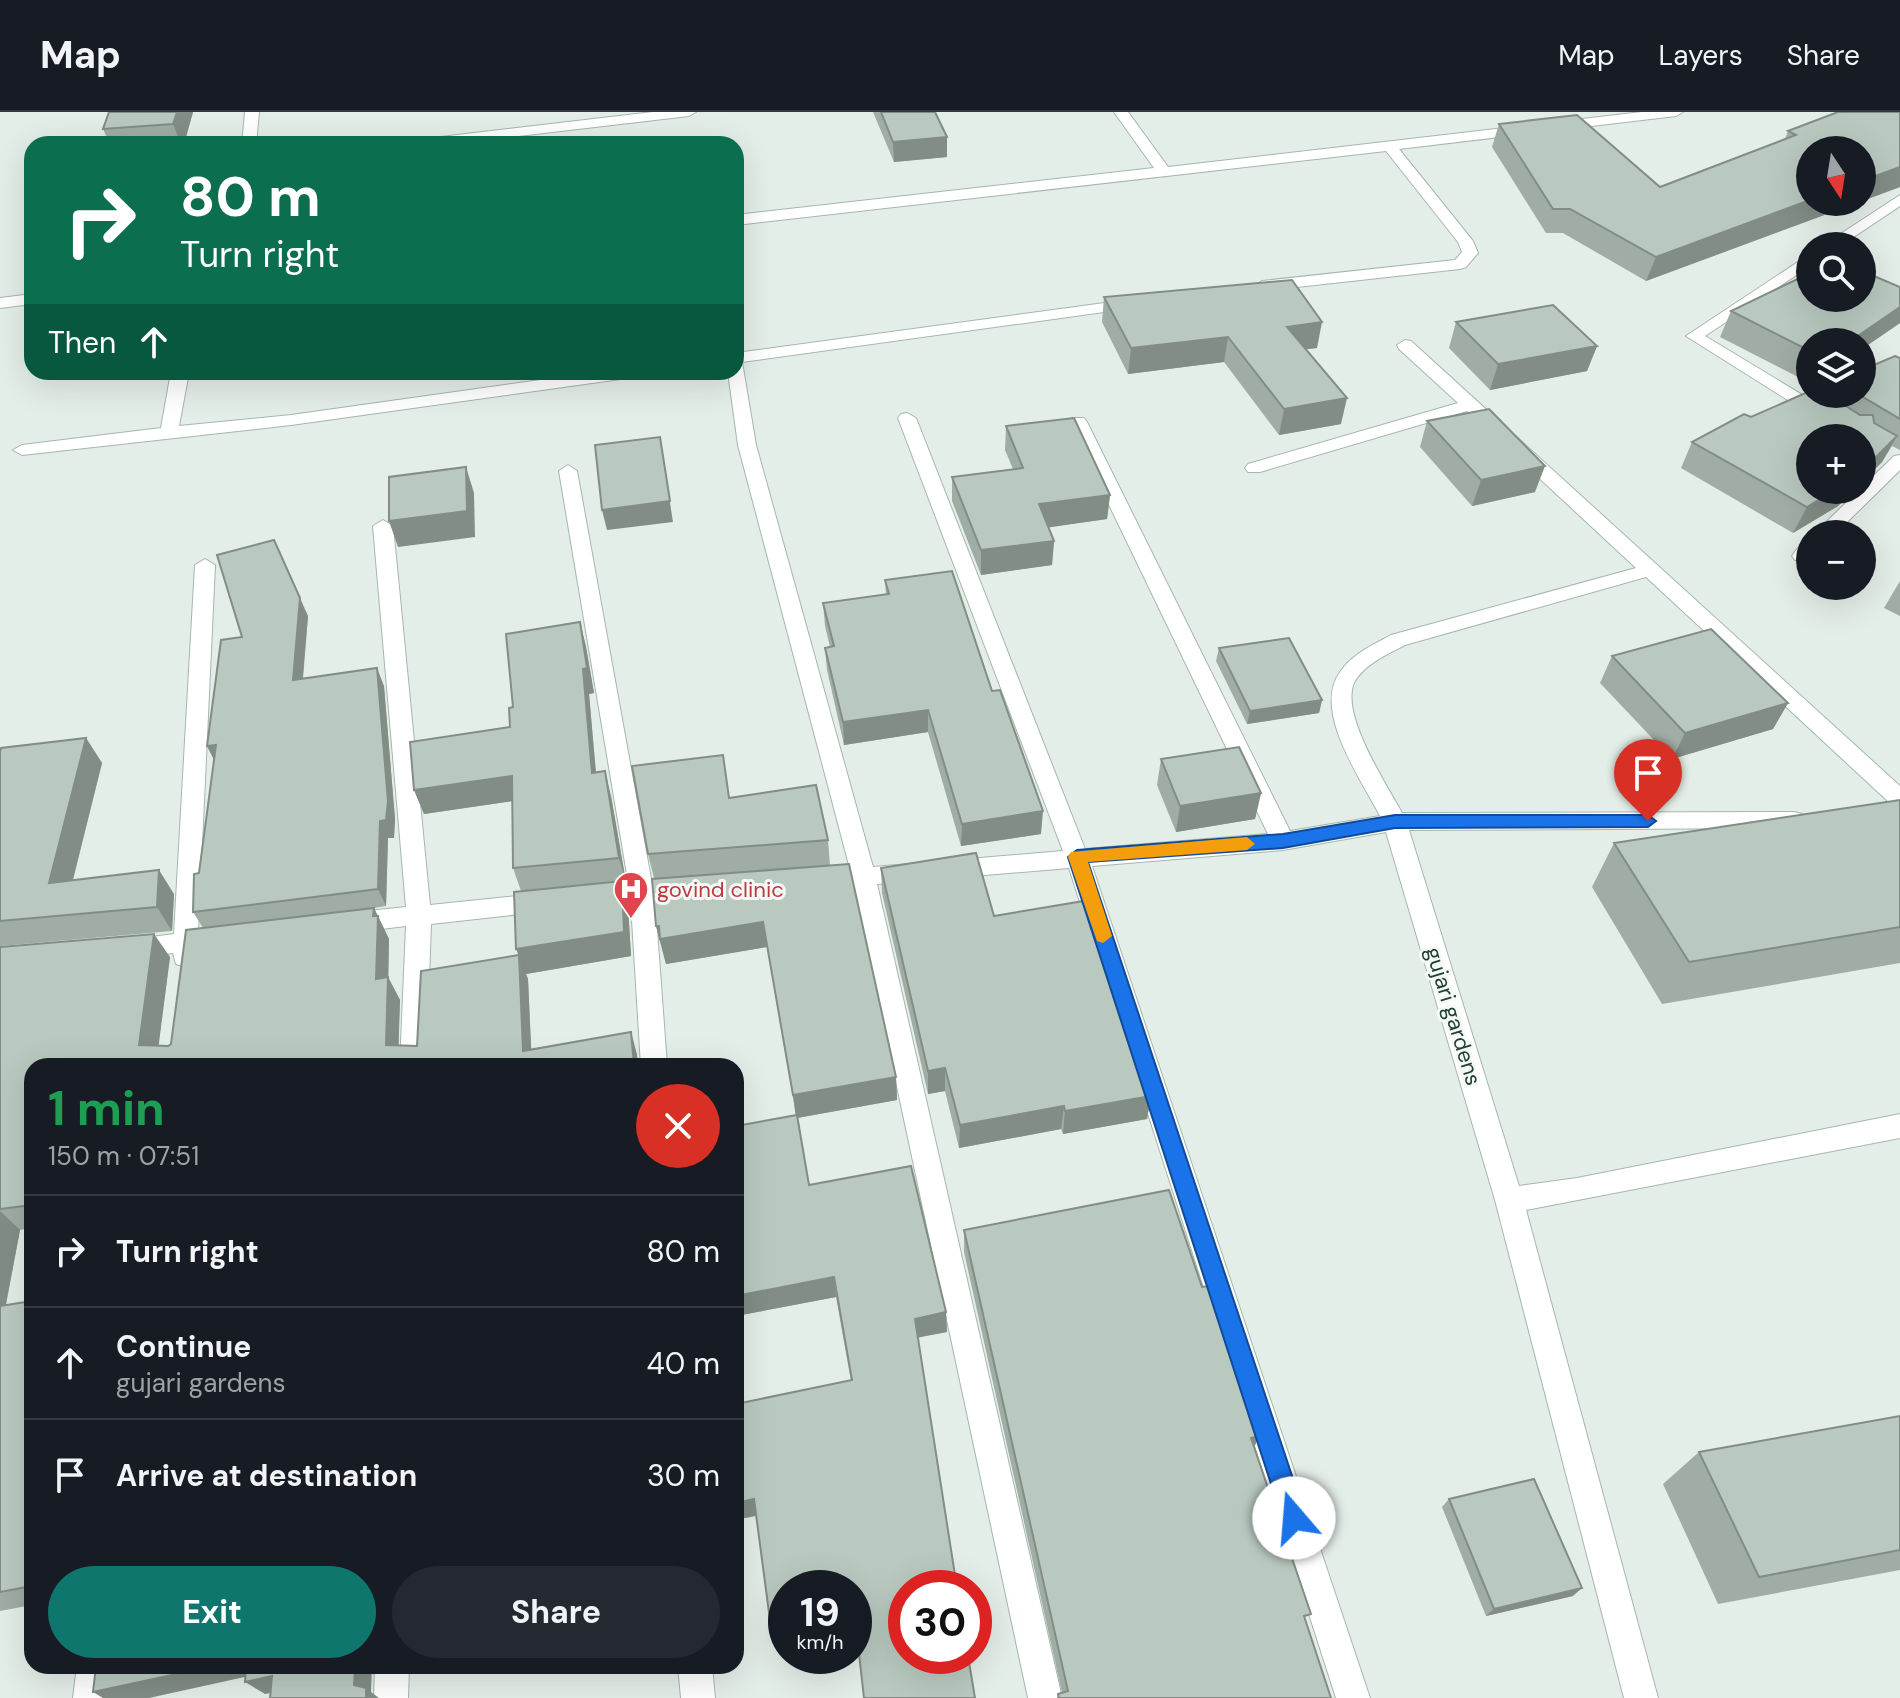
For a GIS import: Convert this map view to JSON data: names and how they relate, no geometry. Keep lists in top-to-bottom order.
{
  "streets": {
    "street": ["gujari gardens"]
  },
  "places": {
    "hospital": ["govind clinic"]
  },
  "north": "bottom",
  "page": {
    "header": "Map",
    "nav": ["Map", "Layers", "Share"],
    "map_buttons": ["+", "−"],
    "turn": ["80 m", "Turn right"],
    "then": "Then",
    "heading": ["1 min", "150 m · 07:51"],
    "list": [
      {
        "name": "Turn right",
        "value": "80 m"
      },
      {
        "name": "Continue",
        "note": "gujari gardens",
        "value": "40 m"
      },
      {
        "name": "Arrive at destination",
        "value": "30 m"
      }
    ],
    "buttons": ["Exit", "Share"],
    "speed": "19 km/h",
    "limit": "30"
  }
}
